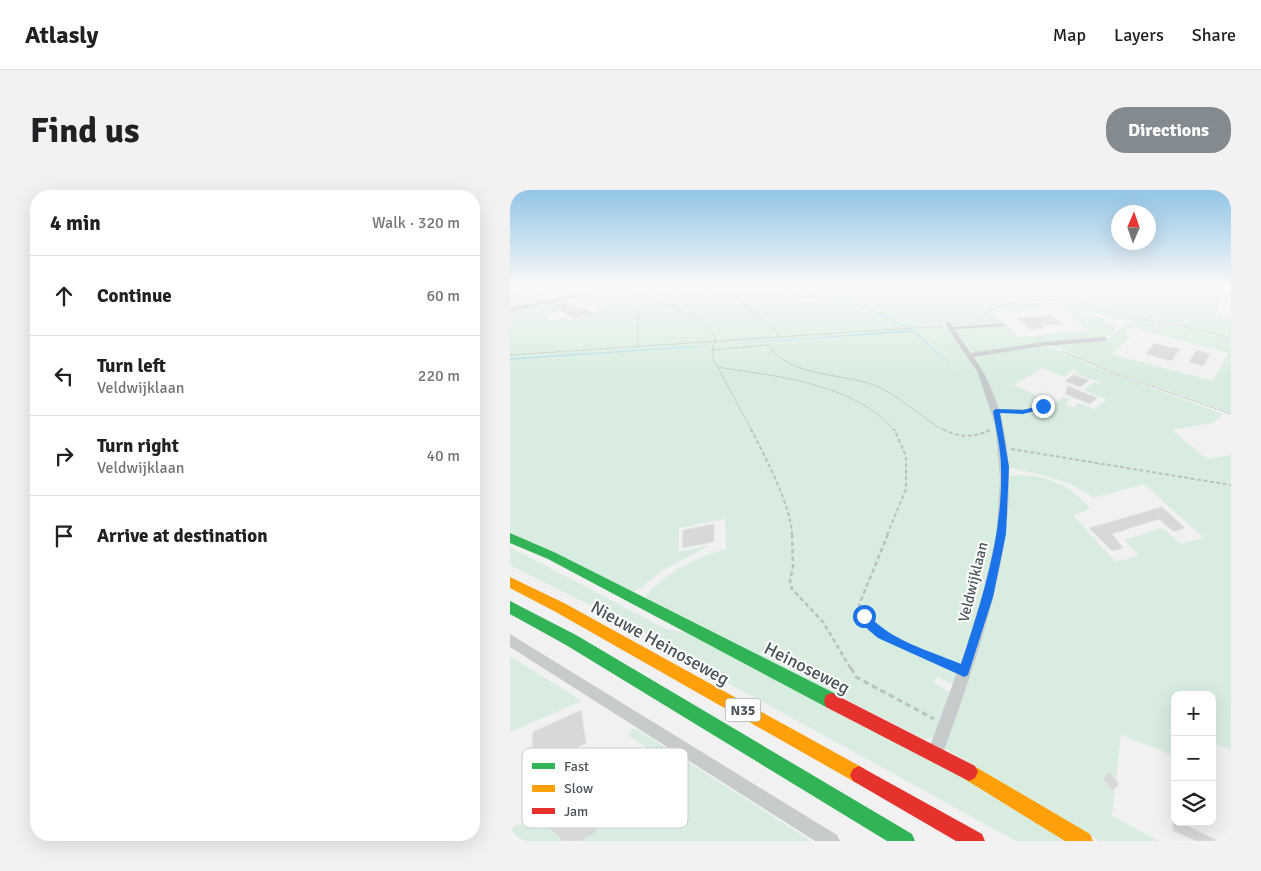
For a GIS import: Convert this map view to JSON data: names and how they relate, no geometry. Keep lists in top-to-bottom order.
{
  "streets": {
    "main road": ["Nieuwe Heinoseweg", "Heinoseweg", "N35"],
    "street": ["Veldwijklaan"]
  },
  "crossings": [
    ["Veldwijklaan", "Heinoseweg"]
  ],
  "legend": ["Fast", "Slow", "Jam"],
  "north": "top",
  "page": {
    "header": "Atlasly",
    "nav": ["Map", "Layers", "Share"],
    "buttons": "Directions",
    "title": "Find us",
    "heading": ["4 min", "Walk · 320 m"],
    "list": [
      ["Continue", "60 m"],
      ["Turn left", "Veldwijklaan", "220 m"],
      ["Turn right", "Veldwijklaan", "40 m"],
      "Arrive at destination"
    ],
    "map_buttons": ["+", "−"]
  }
}
